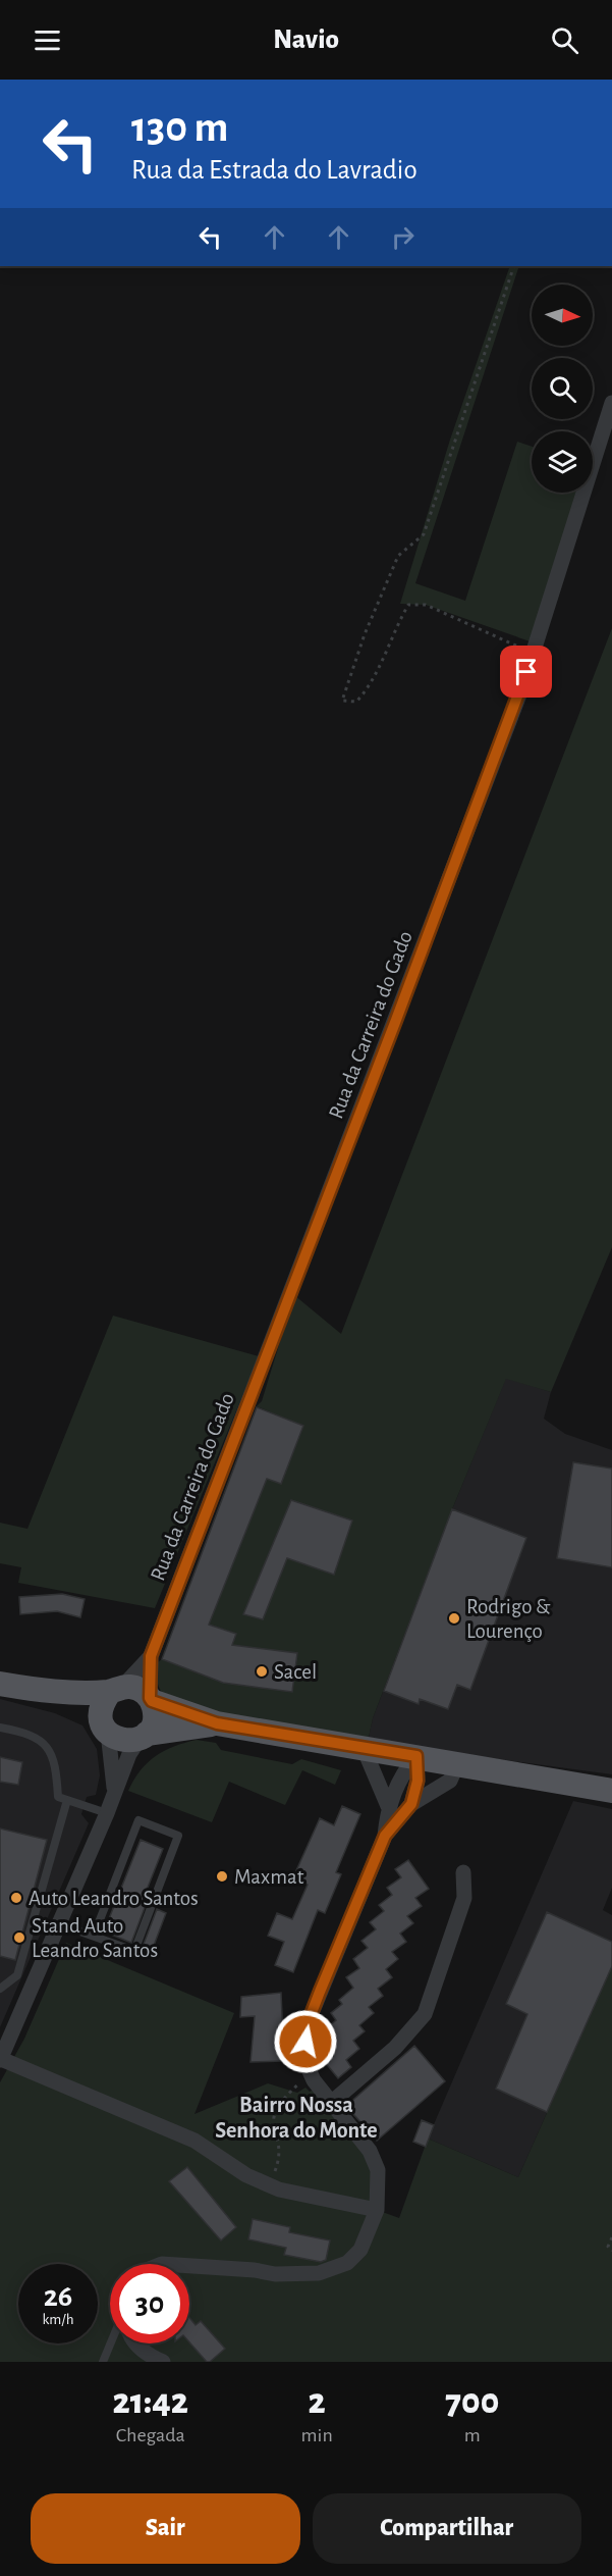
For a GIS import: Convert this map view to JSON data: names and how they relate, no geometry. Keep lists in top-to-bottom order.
{
  "streets": {
    "street": ["Rua da Carreira do Gado"]
  },
  "districts": ["Bairro Nossa Senhora do Monte"],
  "places": [
    "Rodrigo & Lourenço",
    "Sacel",
    "Maxmat",
    "Auto Leandro Santos",
    "Stand Auto Leandro Santos"
  ],
  "north": "right",
  "page": {
    "header": "Navio",
    "turn": ["130 m", "Rua da Estrada do Lavradio"],
    "speed": "26 km/h",
    "limit": "30",
    "eta": [
      "21:42",
      "Chegada",
      "2",
      "min",
      "700",
      "m"
    ],
    "buttons": ["Sair", "Compartilhar"]
  }
}
